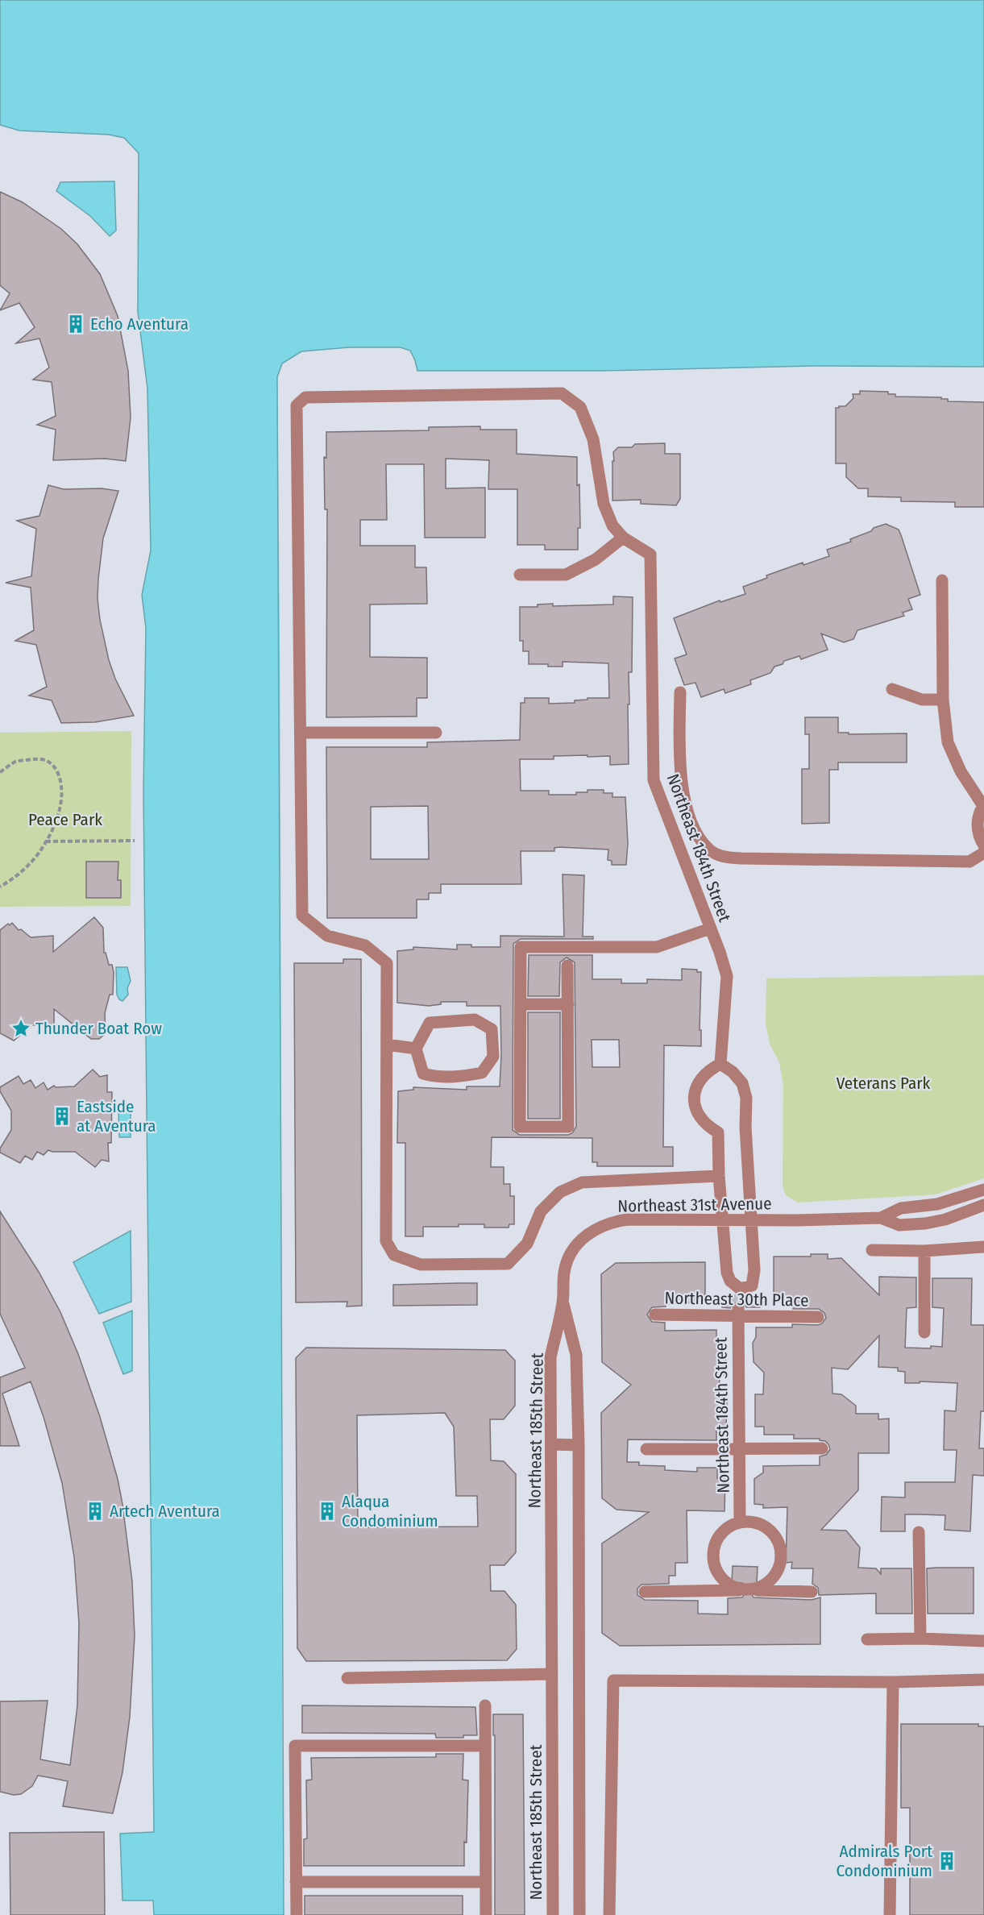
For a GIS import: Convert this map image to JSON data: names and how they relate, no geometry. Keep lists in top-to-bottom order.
{
  "streets": {
    "street": [
      "Northeast 184th Street",
      "Northeast 31st Avenue",
      "Northeast 30th Place",
      "Northeast 185th Street"
    ]
  },
  "crossings": [
    ["Northeast 184th Street", "Northeast 30th Place"],
    ["Northeast 31st Avenue", "Northeast 185th Street"]
  ],
  "parks": ["Peace Park", "Veterans Park"],
  "places": {
    "building": [
      "Echo Aventura",
      "Eastside at Aventura",
      "Artech Aventura",
      "Alaqua Condominium",
      "Admirals Port Condominium"
    ],
    "place": ["Thunder Boat Row"]
  }
}
